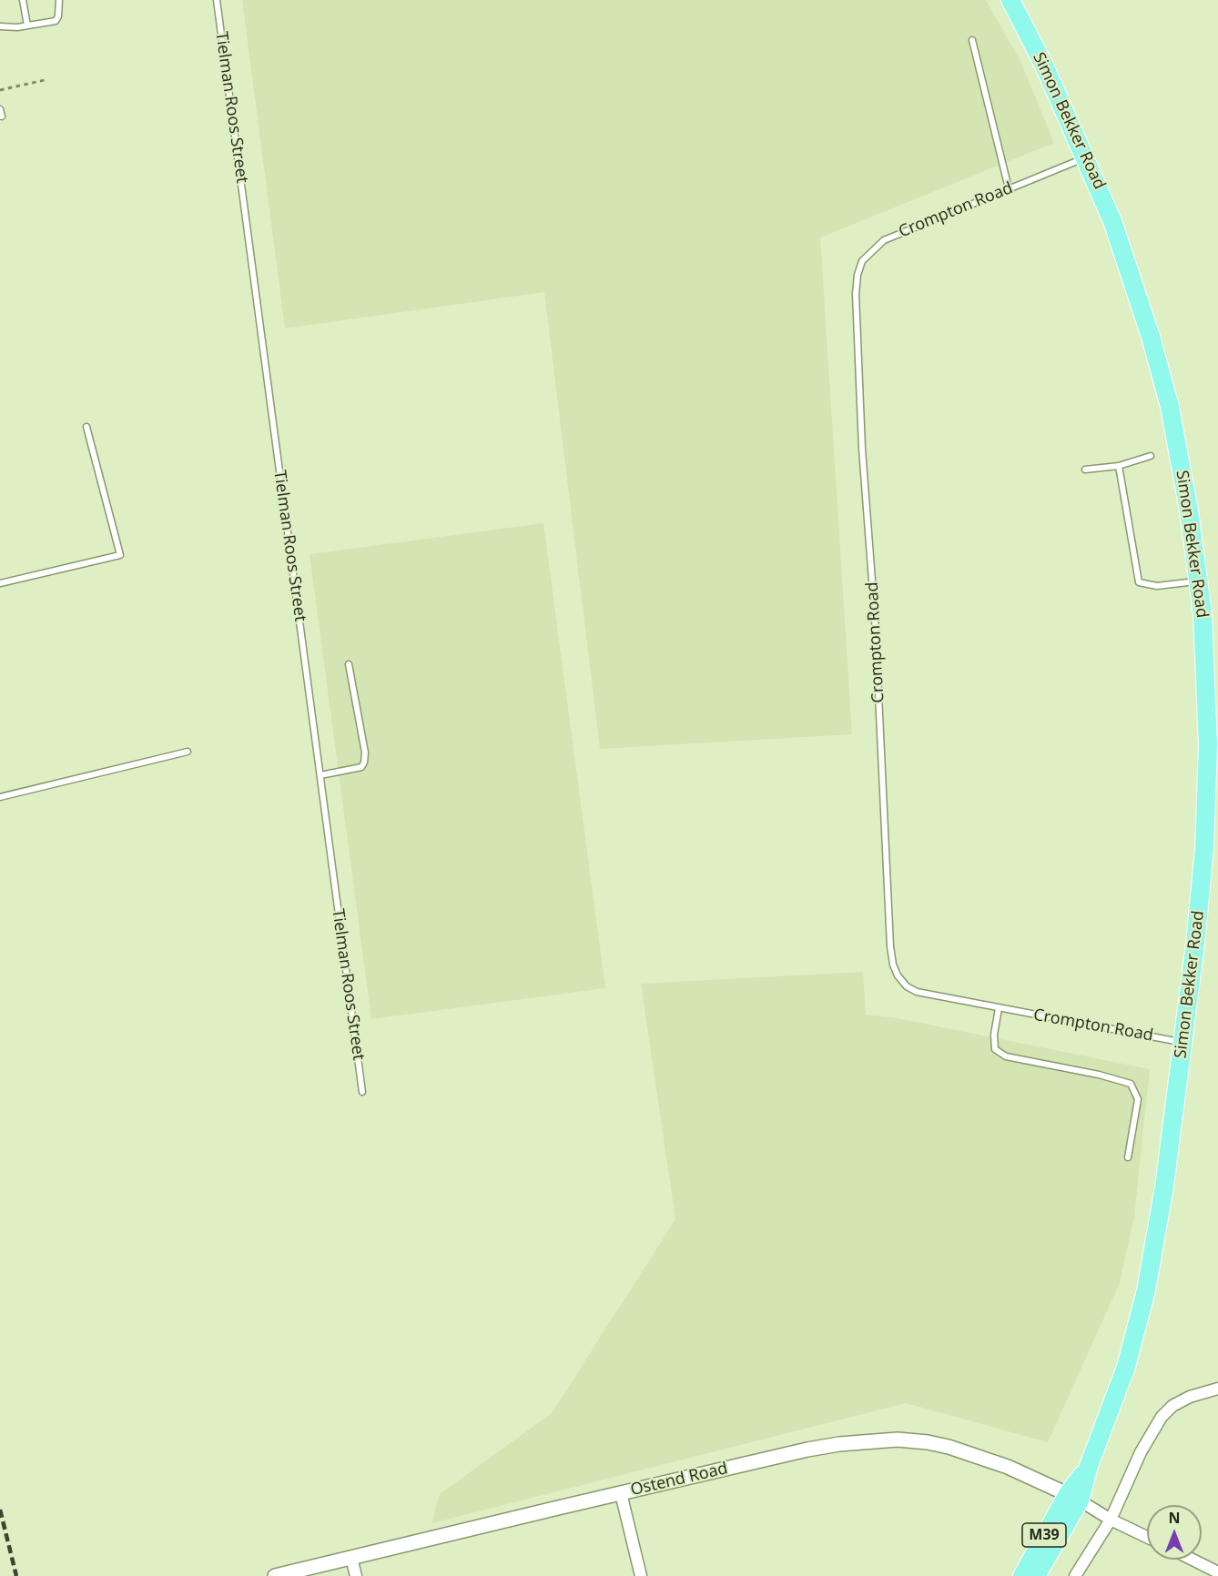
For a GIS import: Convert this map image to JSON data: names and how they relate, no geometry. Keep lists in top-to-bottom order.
{
  "streets": {
    "main road": ["Simon Bekker Road", "M39"],
    "street": ["Ostend Road"],
    "lane": ["Tielman Roos Street", "Crompton Road"]
  },
  "crossings": [
    ["Simon Bekker Road", "Crompton Road"],
    ["Simon Bekker Road", "Ostend Road"]
  ],
  "north": "top"
}
